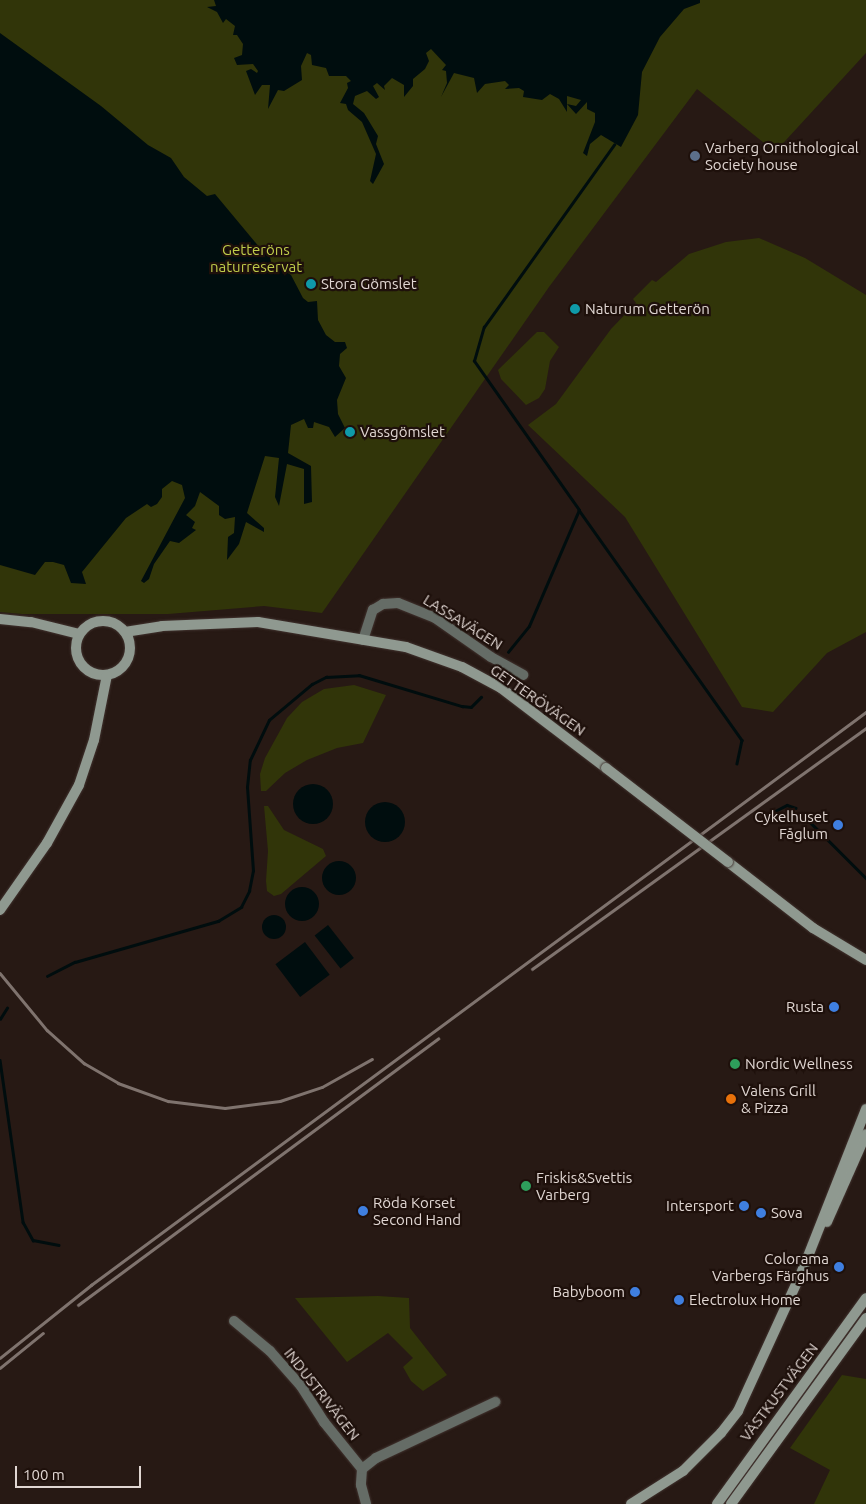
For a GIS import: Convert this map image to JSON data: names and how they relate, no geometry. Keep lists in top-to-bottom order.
{
  "streets": {
    "street": [
      "LASSAVÄGEN",
      "GETTERÖVÄGEN",
      "VÄSTKUSTVÄGEN",
      "INDUSTRIVÄGEN"
    ]
  },
  "crossings": [
    ["LASSAVÄGEN", "GETTERÖVÄGEN"]
  ],
  "parks": ["Getteröns naturreservat"],
  "places": [
    "Varberg Ornithological Society house",
    "Stora Gömslet",
    "Naturum Getterön",
    "Vassgömslet",
    "Cykelhuset Fåglum",
    "Rusta",
    "Nordic Wellness",
    "Valens Grill & Pizza",
    "Friskis&Svettis Varberg",
    "Intersport",
    "Röda Korset Second Hand",
    "Sova",
    "Colorama Varbergs Färghus",
    "Babyboom",
    "Electrolux Home"
  ],
  "scale_bar": "100 m"
}
